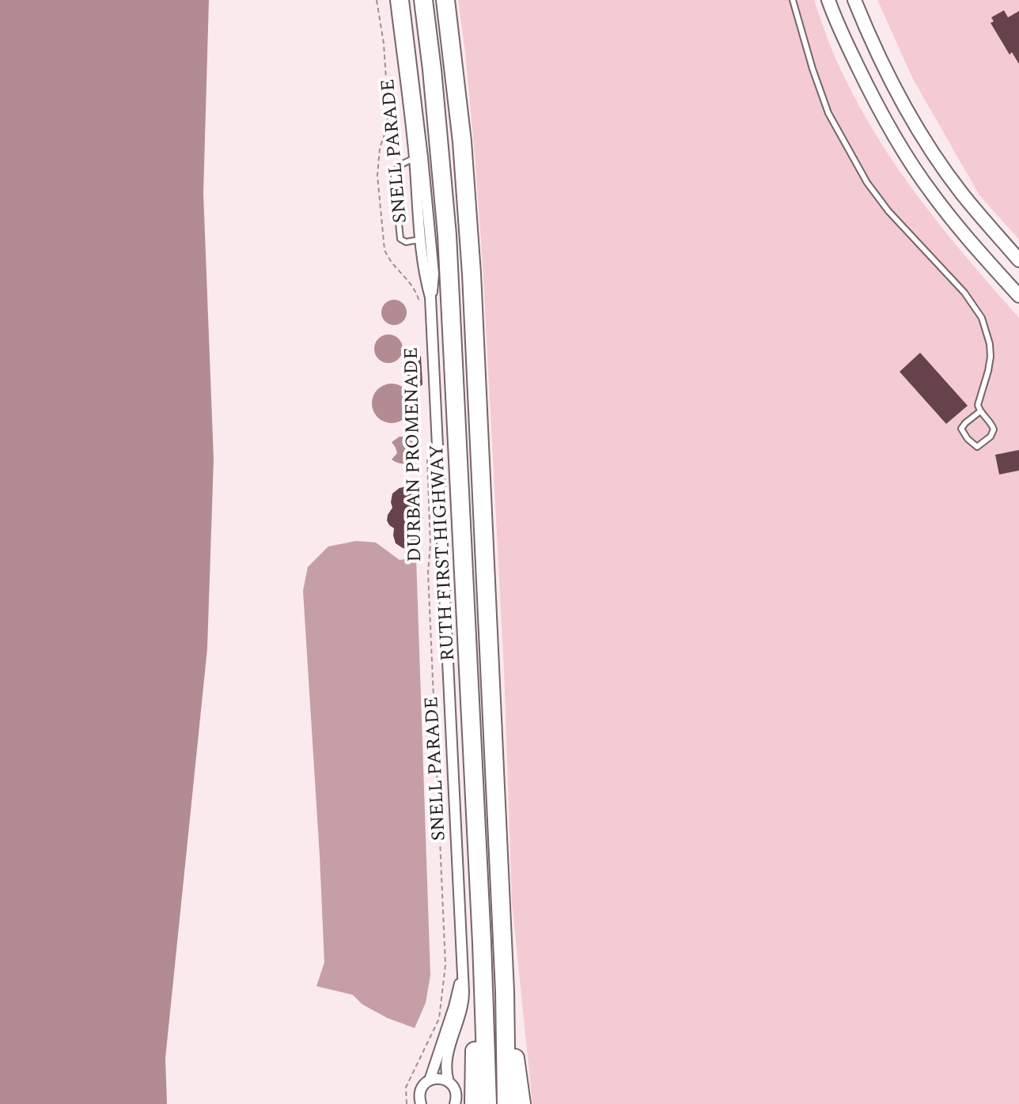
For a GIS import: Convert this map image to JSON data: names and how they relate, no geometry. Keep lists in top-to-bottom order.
{
  "streets": {
    "highway": ["RUTH FIRST HIGHWAY"],
    "street": ["SNELL PARADE"],
    "path": ["DURBAN PROMENADE"]
  }
}
